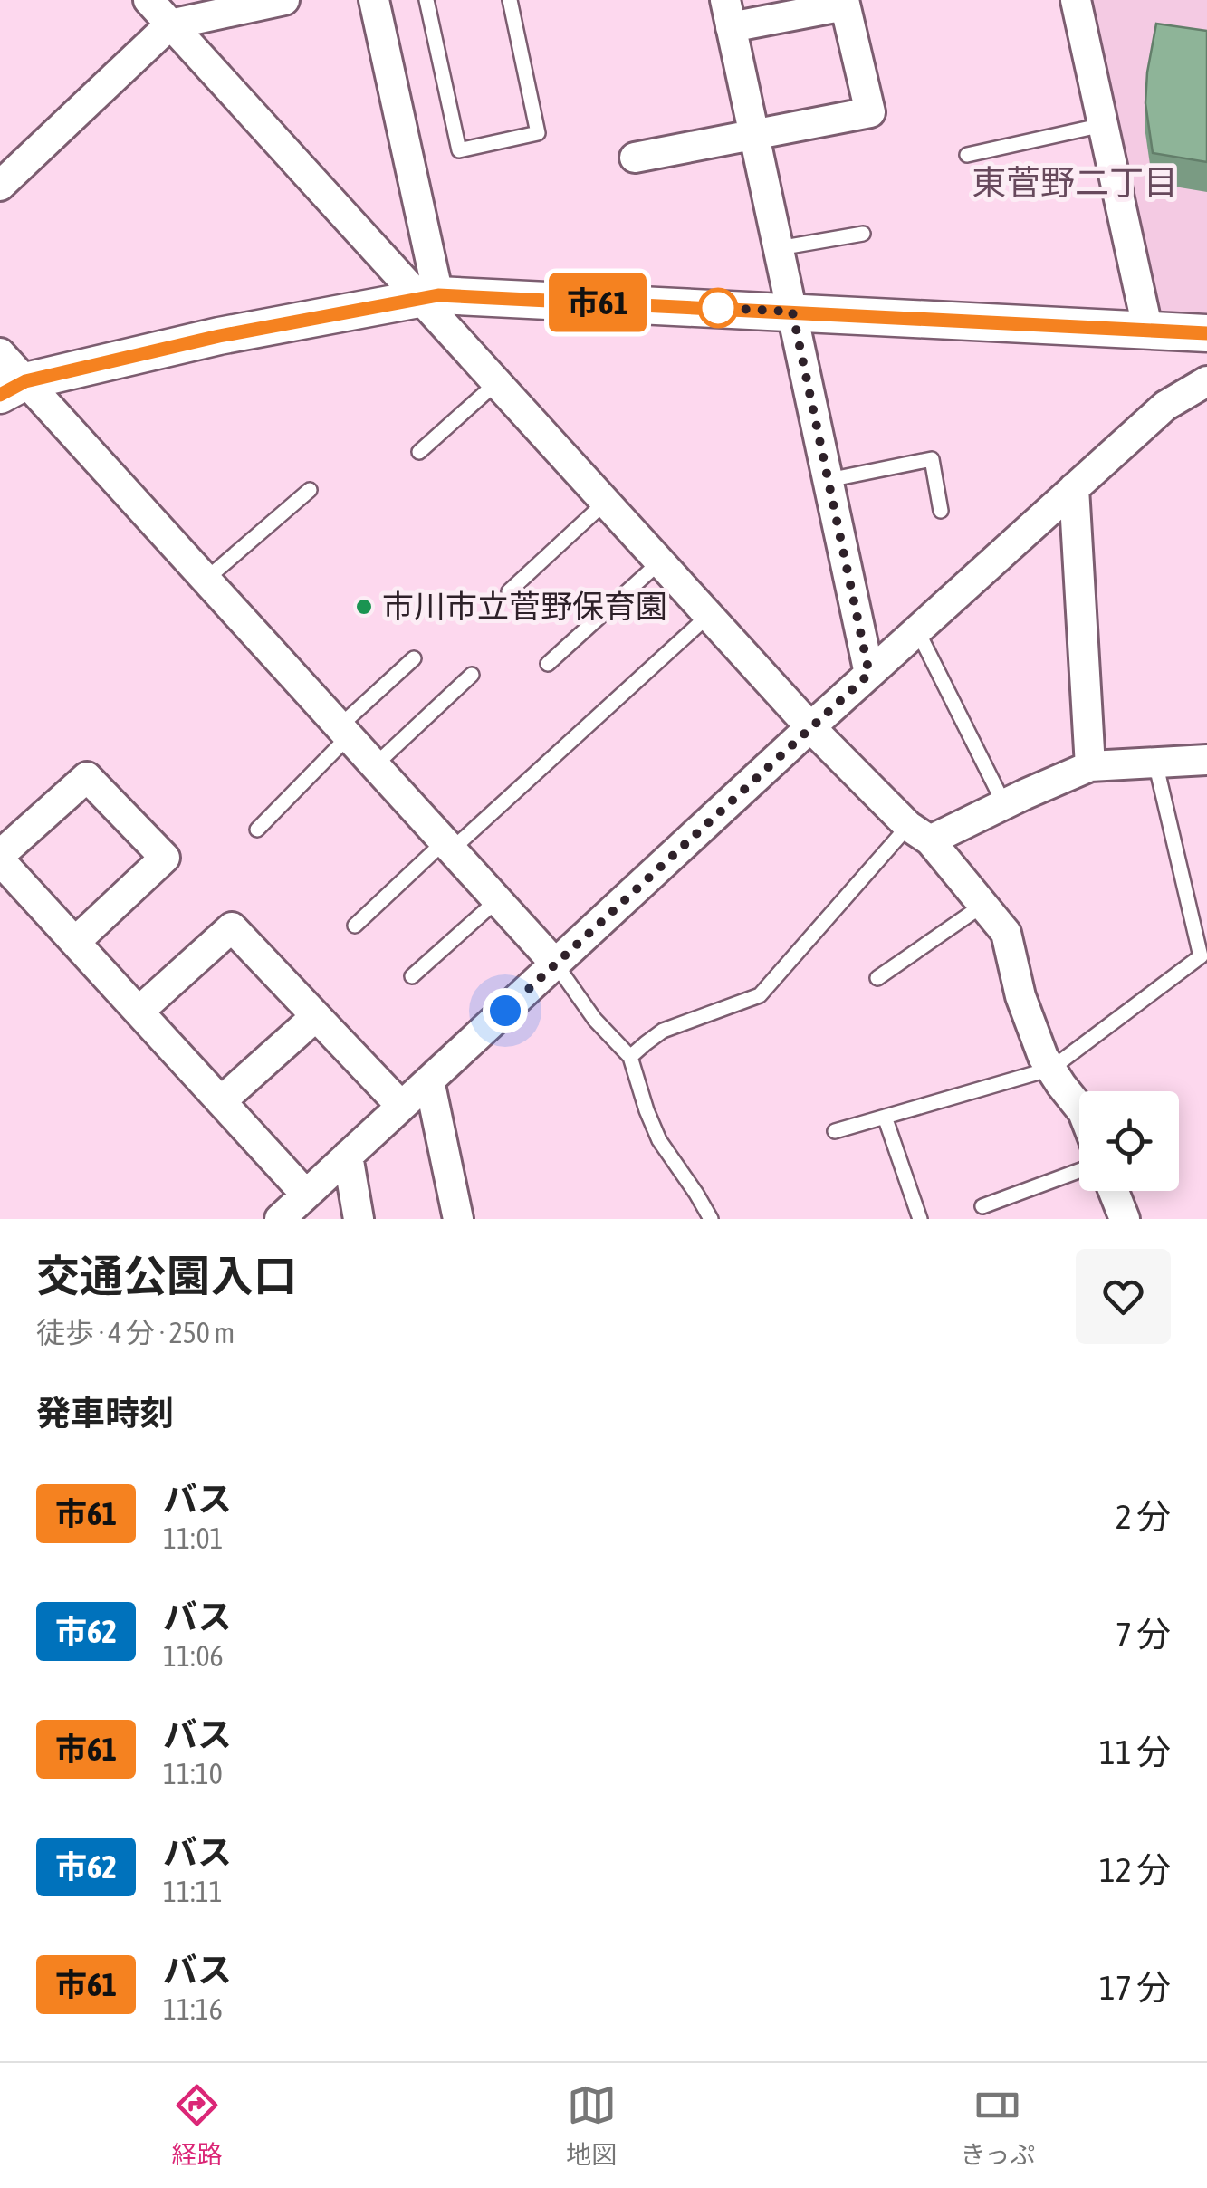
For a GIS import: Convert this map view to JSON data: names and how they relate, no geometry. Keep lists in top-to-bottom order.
{
  "districts": ["東菅野二丁目"],
  "places": ["市川市立菅野保育園"],
  "lines": ["bus line 市61"],
  "page": {
    "on_map": "市61",
    "heading": [
      ["交通公園入口", "徒歩 · 4 分 · 250 m"],
      "発車時刻"
    ],
    "list": [
      {
        "mark": "市61",
        "name": "バス",
        "note": "11:01",
        "value": "2 分"
      },
      {
        "mark": "市62",
        "name": "バス",
        "note": "11:06",
        "value": "7 分"
      },
      {
        "mark": "市61",
        "name": "バス",
        "note": "11:10",
        "value": "11 分"
      },
      {
        "mark": "市62",
        "name": "バス",
        "note": "11:11",
        "value": "12 分"
      },
      {
        "mark": "市61",
        "name": "バス",
        "note": "11:16",
        "value": "17 分"
      }
    ],
    "tabs": ["経路", "地図", "きっぷ"]
  }
}
